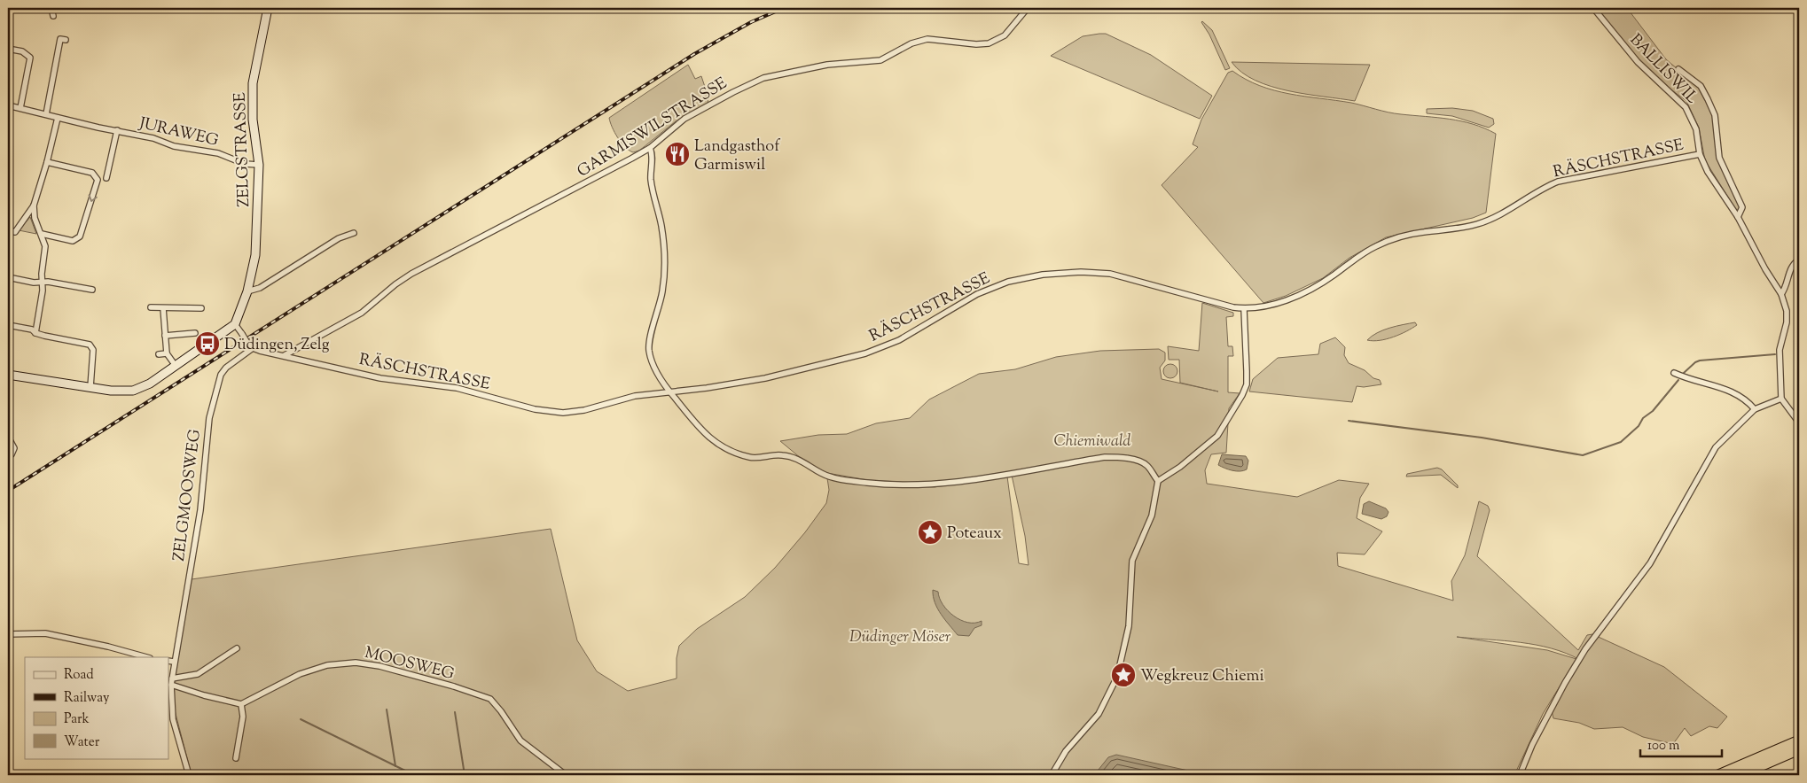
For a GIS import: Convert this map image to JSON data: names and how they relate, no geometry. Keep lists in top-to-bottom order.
{
  "streets": {
    "street": [
      "BALLISWIL",
      "GARMISWILSTRASSE",
      "JURAWEG",
      "ZELGSTRASSE",
      "RÄSCHSTRASSE",
      "ZELGMOOSWEG",
      "MOOSWEG"
    ]
  },
  "crossings": [
    ["BALLISWIL", "RÄSCHSTRASSE"],
    ["GARMISWILSTRASSE", "RÄSCHSTRASSE"],
    ["JURAWEG", "ZELGSTRASSE"],
    ["RÄSCHSTRASSE", "ZELGMOOSWEG"]
  ],
  "parks": ["Chiemiwald", "Düdinger Möser"],
  "places": {
    "restaurant": ["Landgasthof Garmiswil"],
    "bus stop": ["Düdingen, Zelg"],
    "place": ["Poteaux", "Wegkreuz Chiemi"]
  },
  "legend": [
    "Road",
    "Railway",
    "Park",
    "Water"
  ],
  "scale_bar": "100 m"
}
